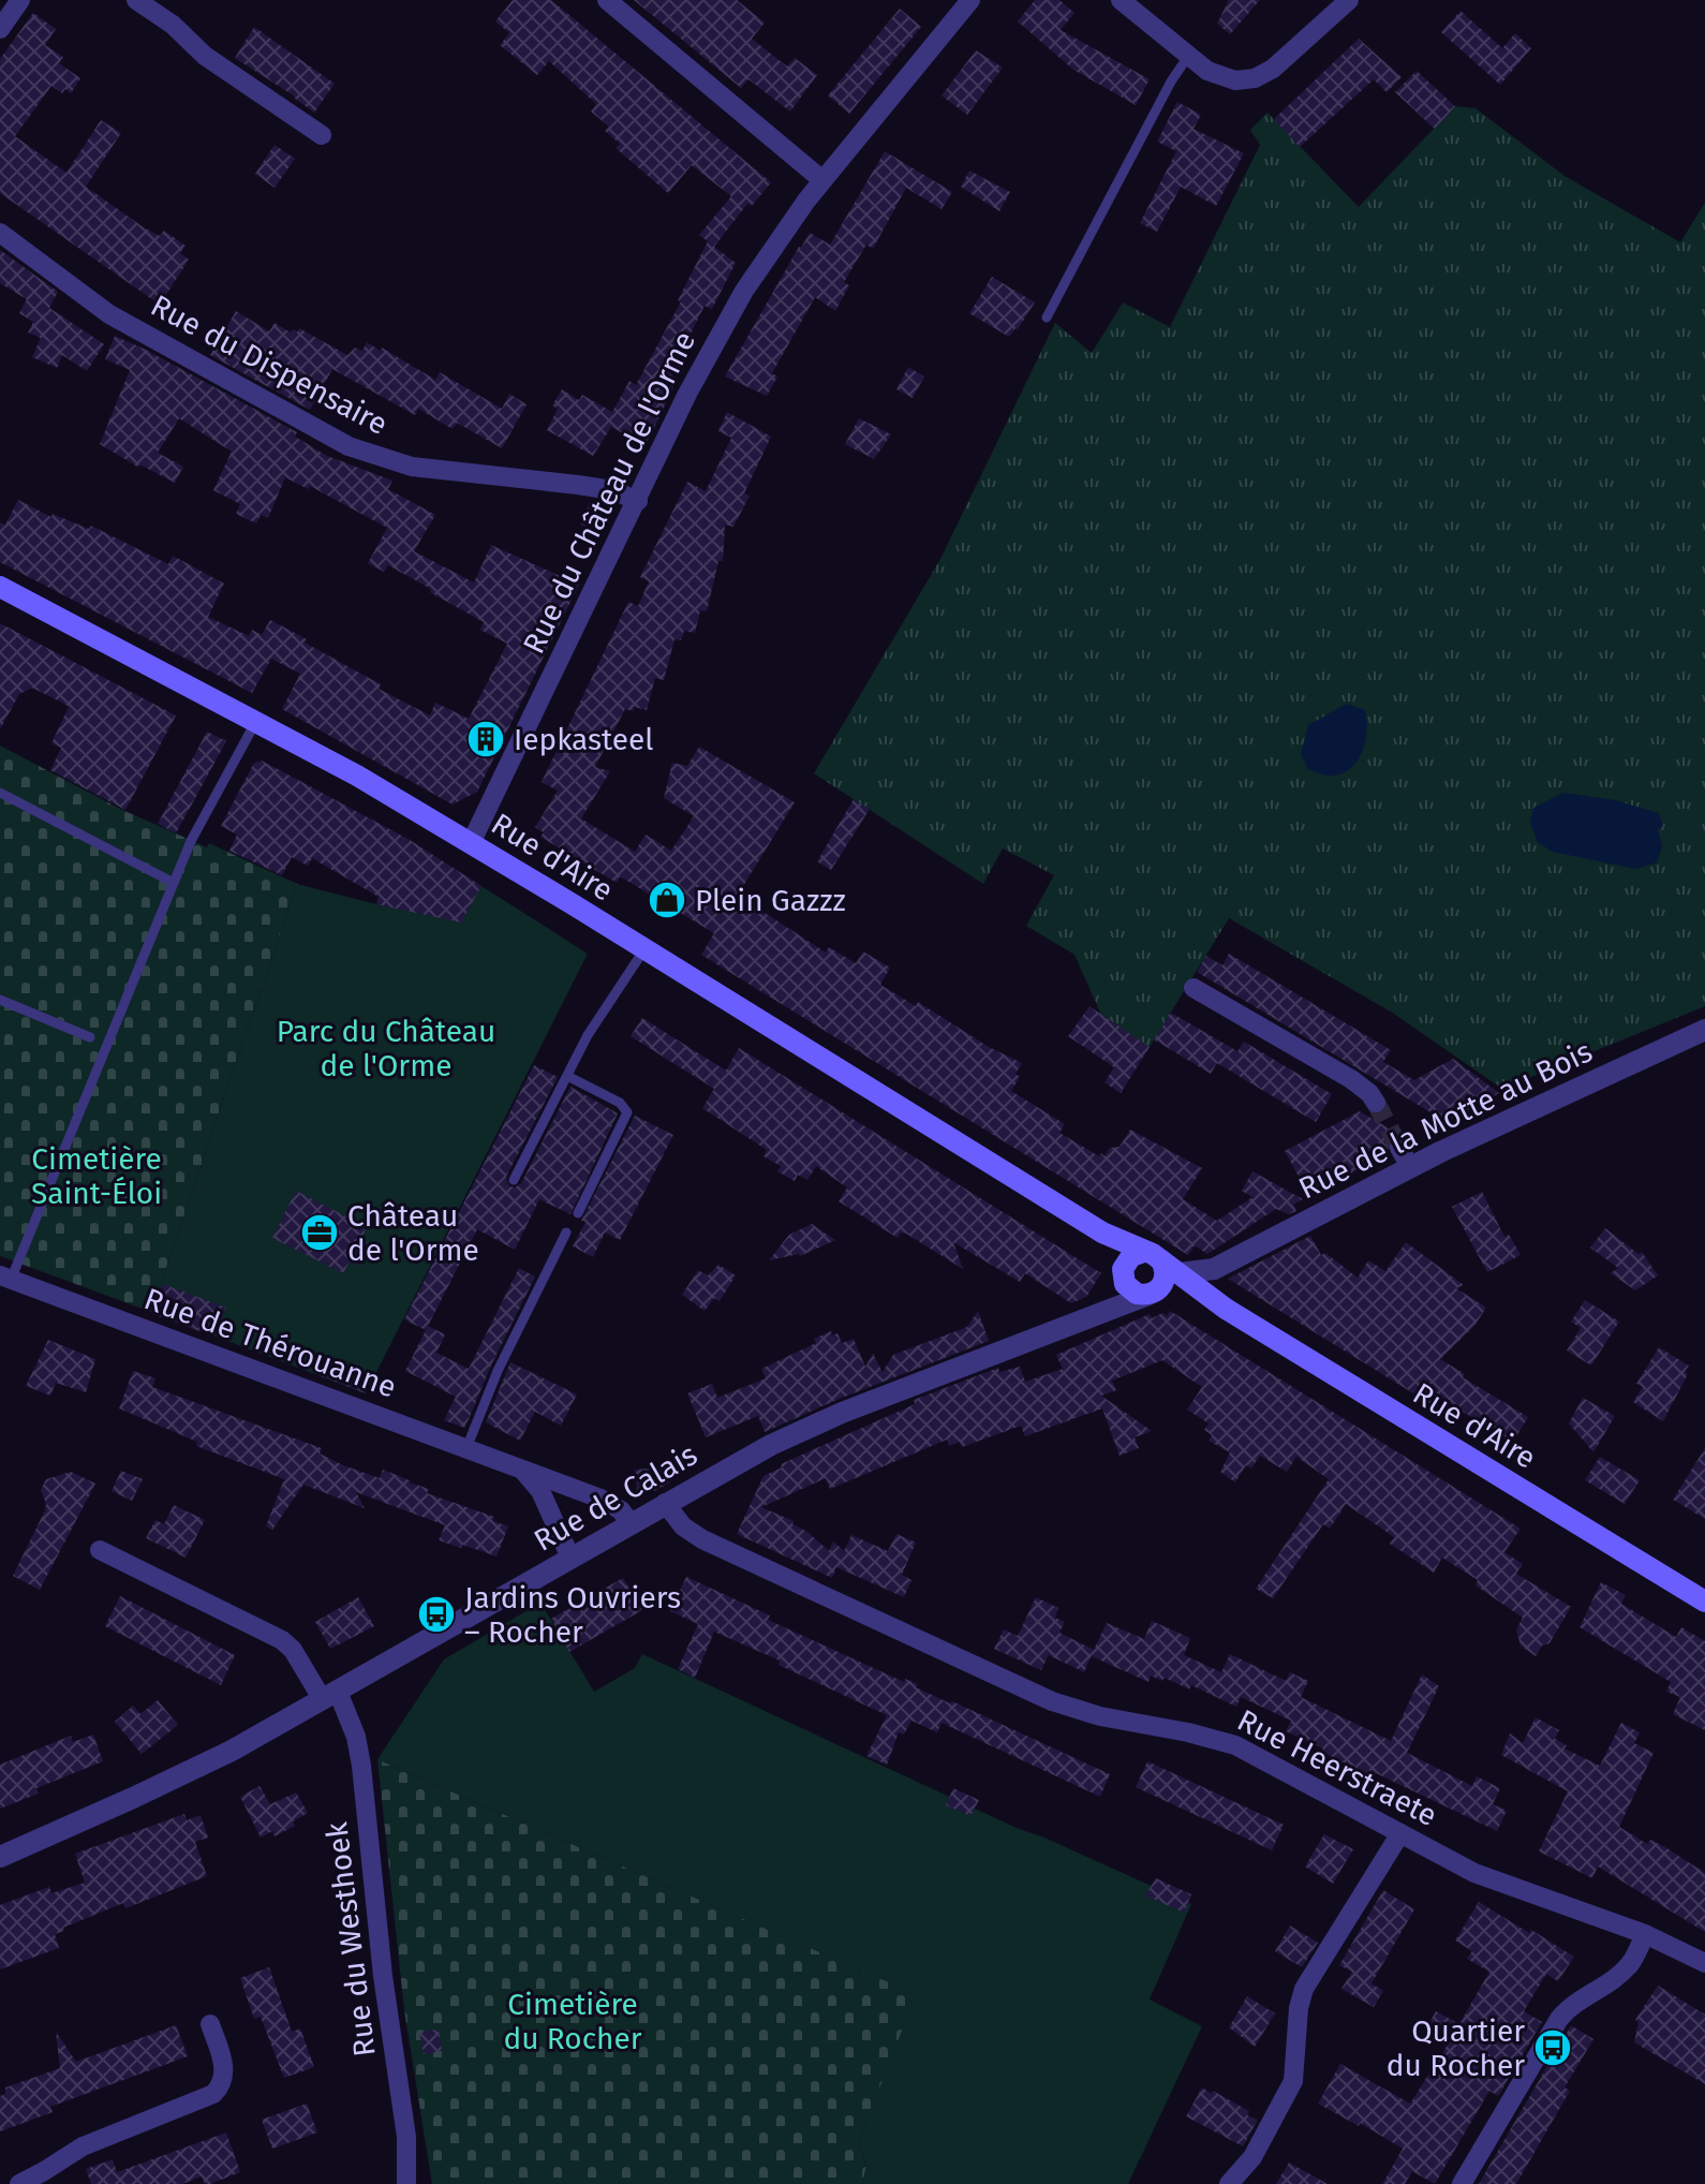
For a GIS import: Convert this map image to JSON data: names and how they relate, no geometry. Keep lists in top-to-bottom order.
{
  "streets": {
    "main road": ["Rue d'Aire"],
    "street": [
      "Rue du Dispensaire",
      "Rue du Château de l'Orme",
      "Rue de la Motte au Bois",
      "Rue de Thérouanne",
      "Rue de Calais",
      "Rue Heerstraete",
      "Rue du Westhoek"
    ]
  },
  "crossings": [
    ["Rue du Dispensaire", "Rue du Château de l'Orme"],
    ["Rue du Château de l'Orme", "Rue d'Aire"],
    ["Rue d'Aire", "Rue de la Motte au Bois"],
    ["Rue d'Aire", "Rue de Calais"],
    ["Rue de Thérouanne", "Rue de Calais"],
    ["Rue de Calais", "Rue Heerstraete"],
    ["Rue de Calais", "Rue du Westhoek"]
  ],
  "parks": ["Parc du Château de l'Orme", "Cimetière Saint-Éloi", "Cimetière du Rocher"],
  "places": {
    "building": ["Iepkasteel"],
    "shop": ["Plein Gazzz"],
    "office": ["Château de l'Orme"],
    "bus stop": ["Jardins Ouvriers – Rocher", "Quartier du Rocher"]
  }
}
